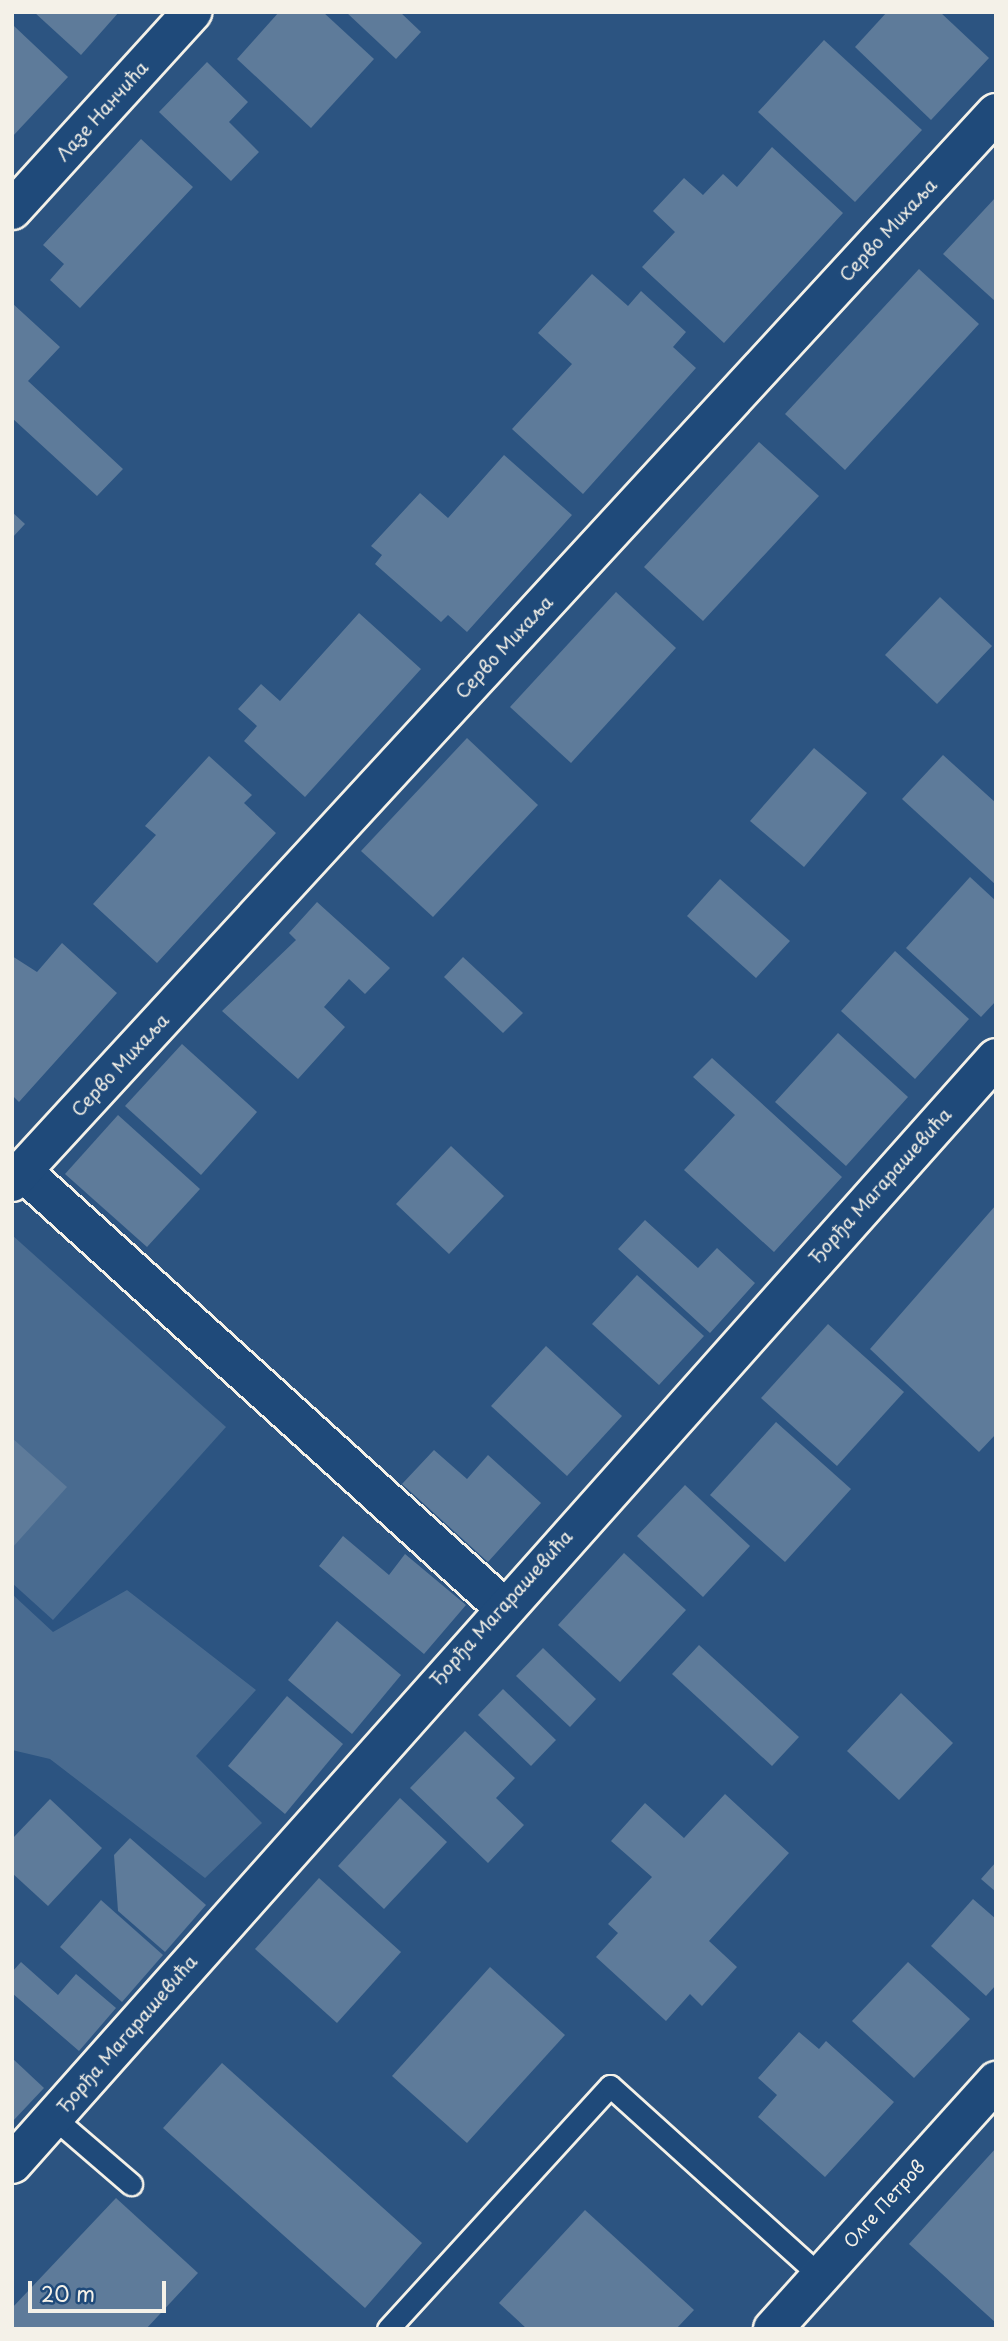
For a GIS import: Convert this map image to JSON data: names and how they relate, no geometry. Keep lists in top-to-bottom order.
{
  "streets": {
    "street": [
      "Лазе Нанчића",
      "Серво Михаља",
      "Ђорђа Магарашевића",
      "Олге Петров"
    ]
  },
  "scale_bar": "20 m"
}
